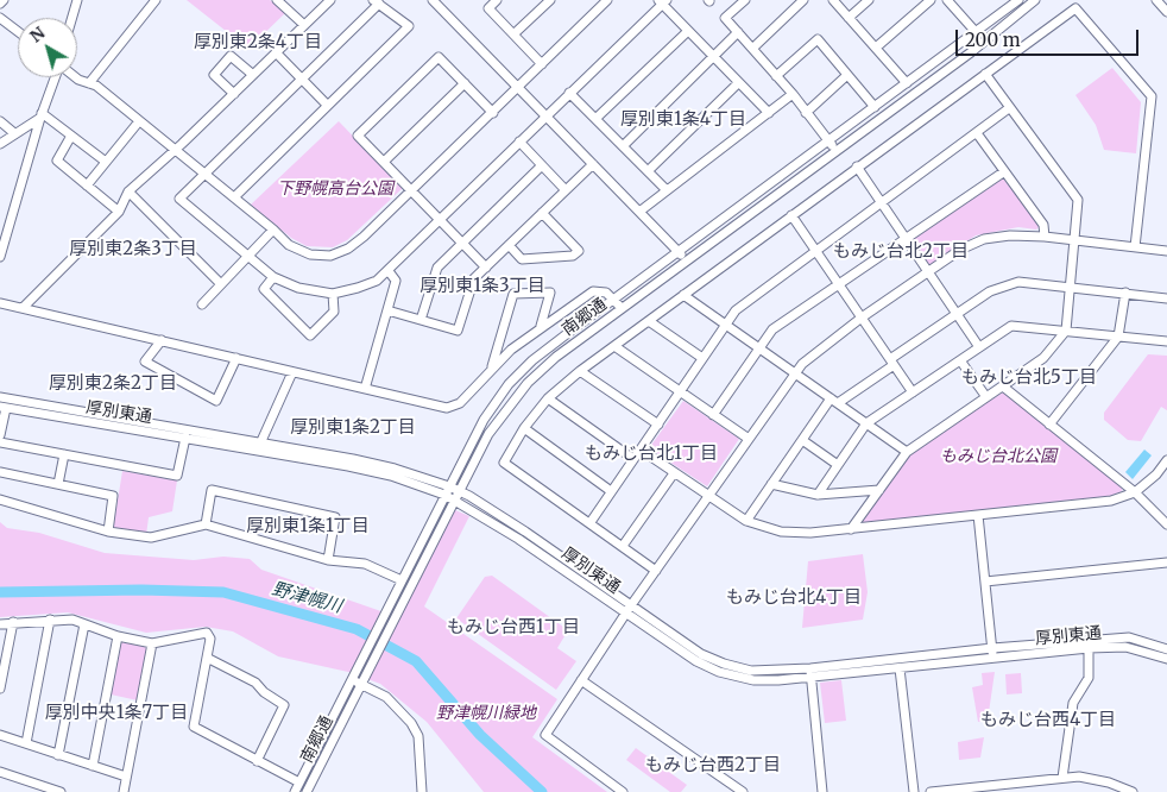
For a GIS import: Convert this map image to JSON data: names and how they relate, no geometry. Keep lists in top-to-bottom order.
{
  "streets": {
    "street": ["南郷通", "厚別東通"]
  },
  "crossings": [
    ["南郷通", "厚別東通"]
  ],
  "districts": [
    "厚別東2条4丁目",
    "厚別東1条4丁目",
    "厚別東2条3丁目",
    "もみじ台北2丁目",
    "厚別東1条3丁目",
    "もみじ台北5丁目",
    "厚別東2条2丁目",
    "厚別東1条2丁目",
    "もみじ台北1丁目",
    "厚別東1条1丁目",
    "もみじ台北4丁目",
    "もみじ台西1丁目",
    "厚別中央1条7丁目",
    "もみじ台西4丁目",
    "もみじ台西2丁目"
  ],
  "water": ["野津幌川"],
  "parks": ["下野幌高台公園", "もみじ台北公園", "野津幌川緑地"],
  "scale_bar": "200 m",
  "north": "top left"
}
